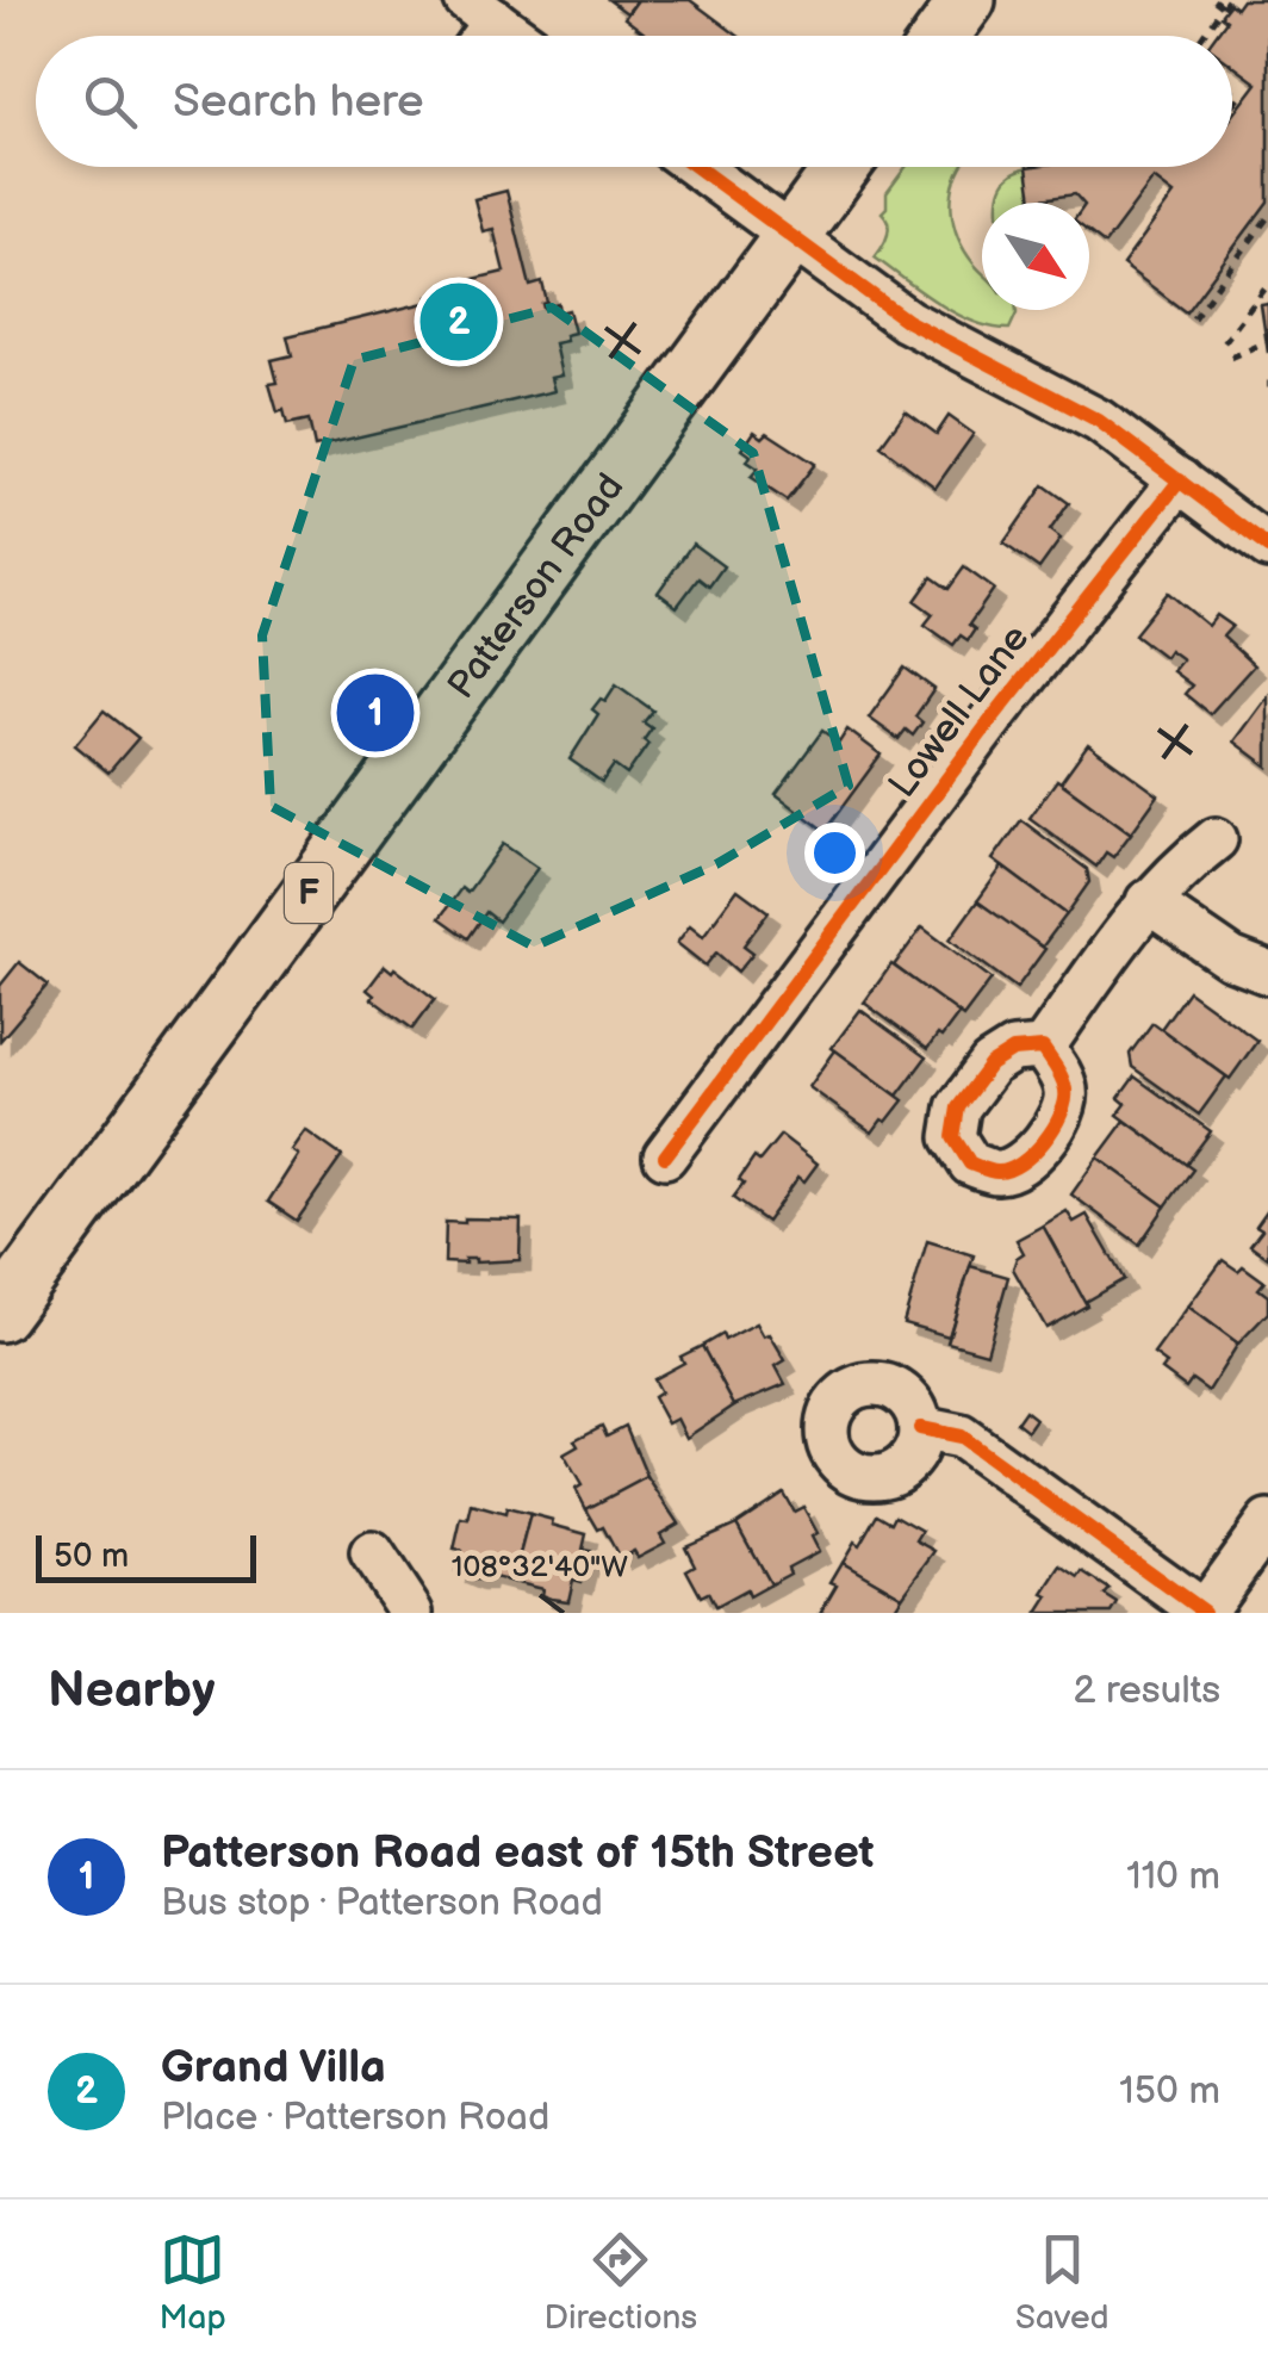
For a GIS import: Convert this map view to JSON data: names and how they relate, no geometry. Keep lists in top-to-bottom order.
{
  "streets": {
    "main road": ["Patterson Road", "F"],
    "street": ["Lowell Lane"]
  },
  "scale_bar": "50 m",
  "north": "bottom right",
  "page": {
    "search": "Search here",
    "pins": ["2", "1"],
    "scale": "50 m",
    "heading": ["Nearby", "2 results"],
    "list": [
      {
        "mark": "1",
        "name": "Patterson Road east of 15th Street",
        "note": "Bus stop · Patterson Road",
        "value": "110 m"
      },
      {
        "mark": "2",
        "name": "Grand Villa",
        "note": "Place · Patterson Road",
        "value": "150 m"
      }
    ],
    "nav": ["Map", "Directions", "Saved"]
  },
  "coordinates": ["108°32'40\"W"]
}
